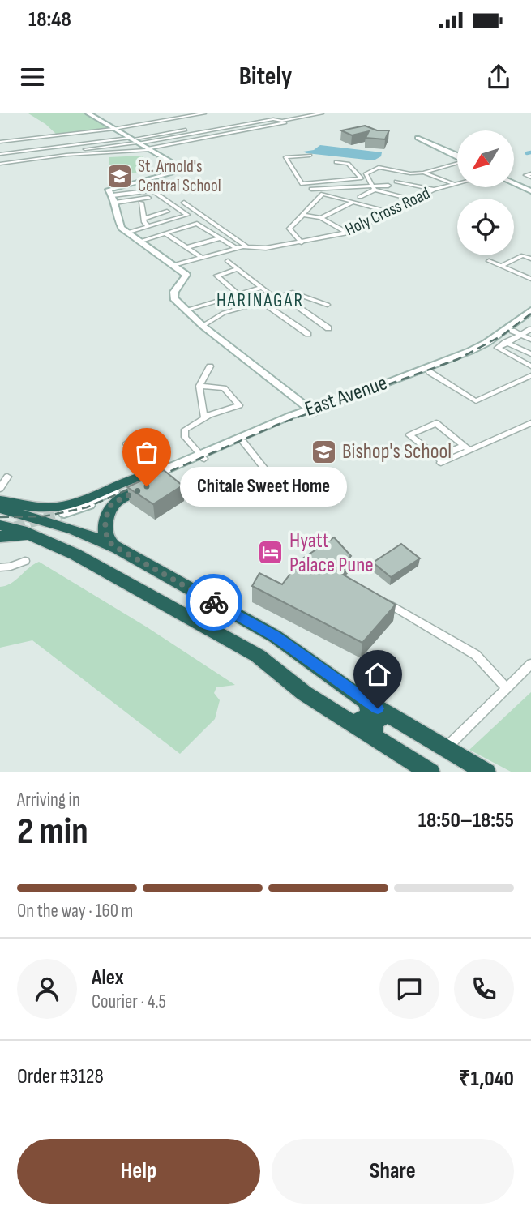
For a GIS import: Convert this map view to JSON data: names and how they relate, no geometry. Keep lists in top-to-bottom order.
{
  "streets": {
    "street": ["Holy Cross Road", "East Avenue"]
  },
  "districts": ["HARINAGAR"],
  "places": {
    "school or university": ["St. Arnold's Central School", "Bishop's School"],
    "other": ["Chitale Sweet Home"],
    "hotel": ["Hyatt Palace Pune"]
  },
  "north": "bottom left",
  "page": {
    "status": "18:48",
    "header": "Bitely",
    "bubble": "Chitale Sweet Home",
    "heading": ["2 min", "Arriving in", "18:50–18:55"],
    "panel": [
      "Alex",
      "Courier · 4.5",
      "Order #3128",
      "₹1,040"
    ],
    "bar": "On the way · 160 m",
    "buttons": ["Help", "Share"]
  }
}
